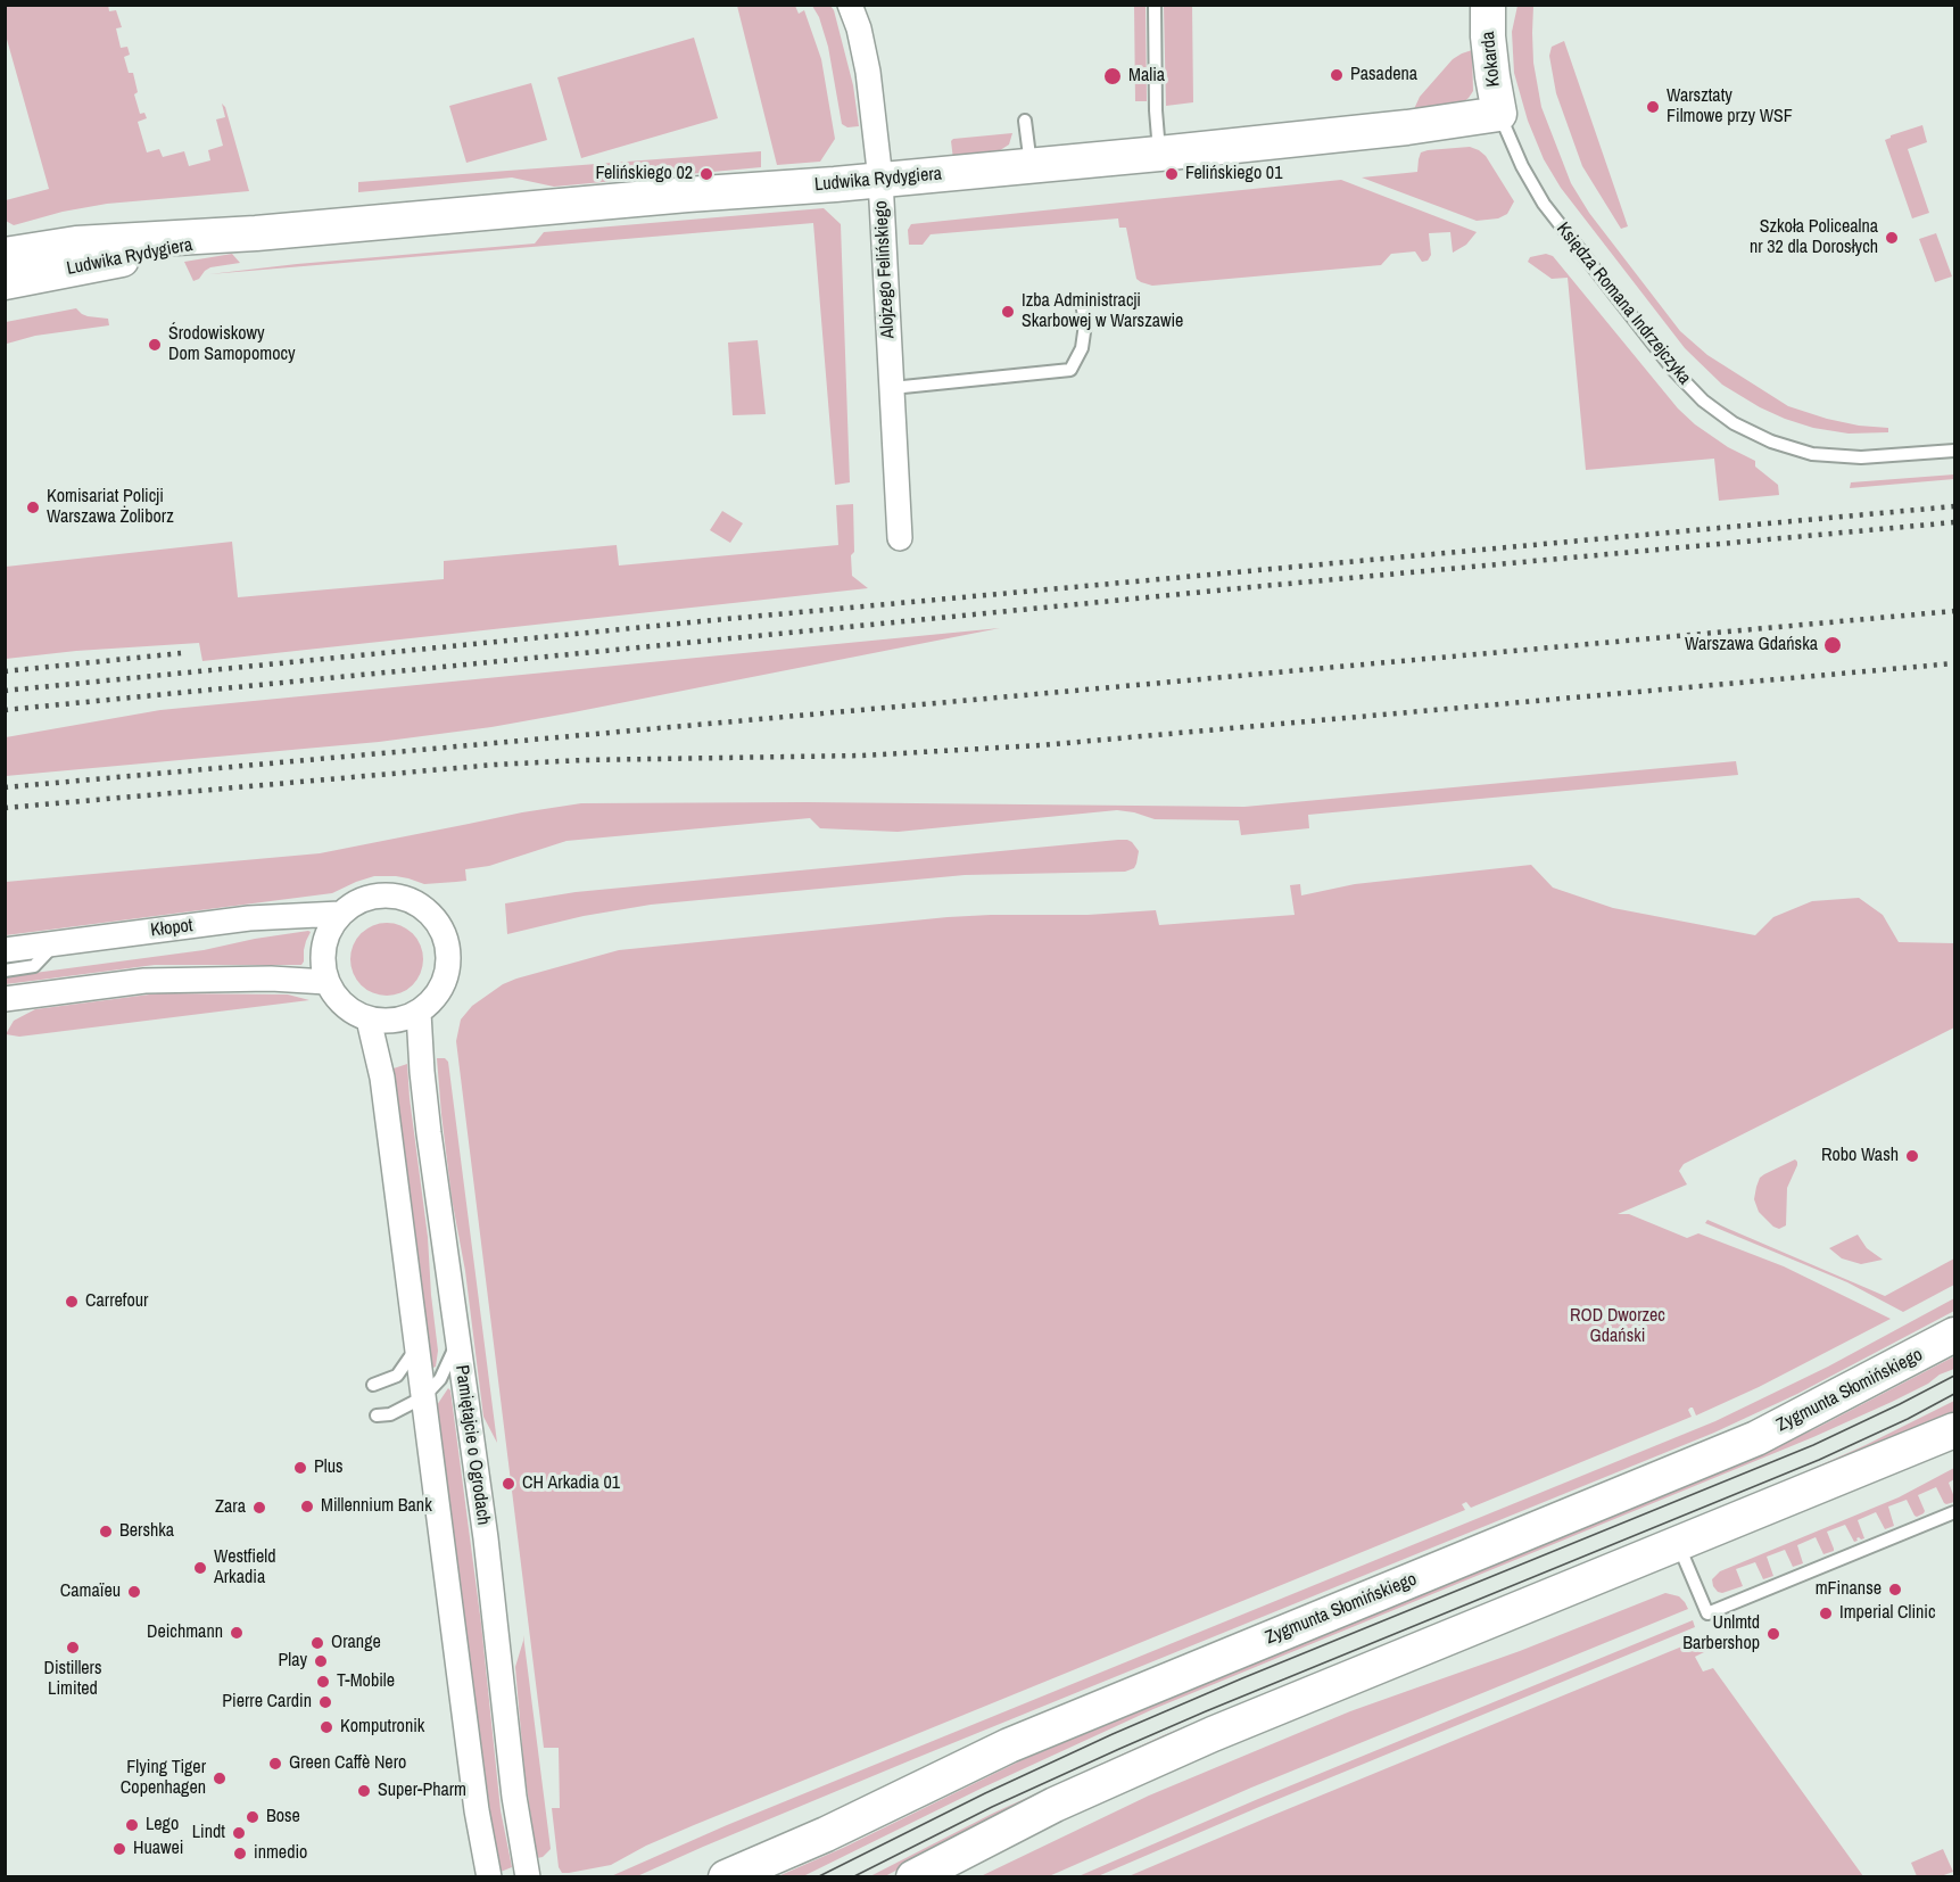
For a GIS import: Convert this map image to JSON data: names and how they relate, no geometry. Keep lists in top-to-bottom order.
{
  "streets": {
    "main road": ["Kokarda", "Ludwika Rydygiera", "Zygmunta Słomińskiego"],
    "street": ["Alojzego Felińskiego", "Kłopot", "Pamiętajcie o Ogrodach"],
    "lane": ["Księdza Romana Indrzejczyka"]
  },
  "crossings": [
    ["Kokarda", "Ludwika Rydygiera"],
    ["Kokarda", "Księdza Romana Indrzejczyka"],
    ["Ludwika Rydygiera", "Alojzego Felińskiego"],
    ["Ludwika Rydygiera", "Księdza Romana Indrzejczyka"],
    ["Kłopot", "Pamiętajcie o Ogrodach"]
  ],
  "parks": ["ROD Dworzec Gdański"],
  "places": [
    "Pasadena",
    "Malia",
    "Warsztaty Filmowe przy WSF",
    "Felińskiego 02",
    "Felińskiego 01",
    "Szkoła Policealna nr 32 dla Dorosłych",
    "Izba Administracji Skarbowej w Warszawie",
    "Środowiskowy Dom Samopomocy",
    "Komisariat Policji Warszawa Żoliborz",
    "Warszawa Gdańska",
    "Robo Wash",
    "Carrefour",
    "Plus",
    "CH Arkadia 01",
    "Millennium Bank",
    "Zara",
    "Bershka",
    "Westfield Arkadia",
    "mFinanse",
    "Camaïeu",
    "Imperial Clinic",
    "Deichmann",
    "Unlmtd Barbershop",
    "Orange",
    "Distillers Limited",
    "Play",
    "T-Mobile",
    "Pierre Cardin",
    "Komputronik",
    "Green Caffè Nero",
    "Flying Tiger Copenhagen",
    "Super-Pharm",
    "Bose",
    "Lego",
    "Lindt",
    "Huawei",
    "inmedio"
  ]
}
